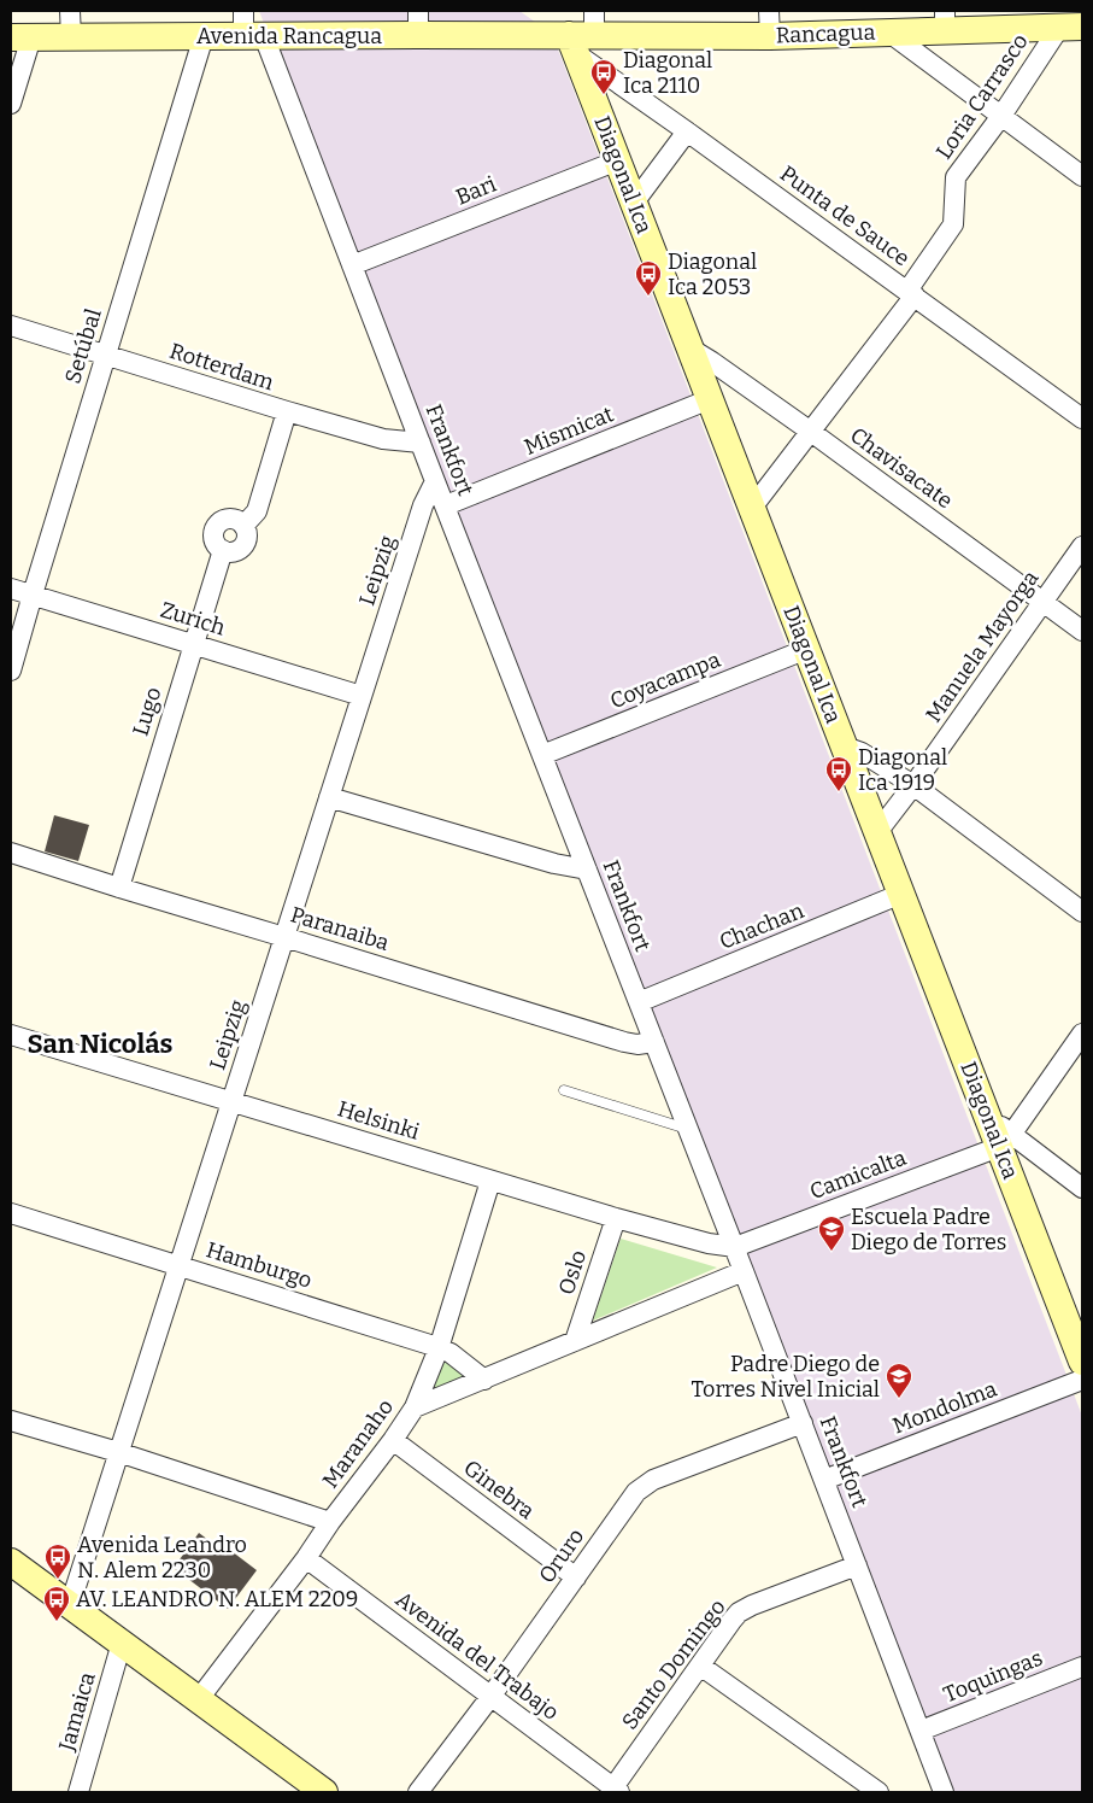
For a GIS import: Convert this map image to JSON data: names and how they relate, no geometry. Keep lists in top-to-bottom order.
{
  "streets": {
    "main road": ["Rancagua", "Avenida Rancagua", "Diagonal Ica"],
    "street": [
      "Loria Carrasco",
      "Bari",
      "Punta de Sauce",
      "Setúbal",
      "Rotterdam",
      "Mismicat",
      "Frankfort",
      "Chavisacate",
      "Leipzig",
      "Zurich",
      "Manuela Mayorga",
      "Coyacampa",
      "Lugo",
      "Chachan",
      "Paranaiba",
      "Helsinki",
      "Camicalta",
      "Hamburgo",
      "Oslo",
      "Mondolma",
      "Maranaho",
      "Ginebra",
      "Oruro",
      "Avenida del Trabajo",
      "Santo Domingo",
      "Toquingas",
      "Jamaica"
    ]
  },
  "crossings": [
    ["Rancagua", "Avenida Rancagua"],
    ["Rancagua", "Loria Carrasco"],
    ["Rancagua", "Diagonal Ica"],
    ["Rancagua", "Punta de Sauce"],
    ["Avenida Rancagua", "Diagonal Ica"],
    ["Avenida Rancagua", "Punta de Sauce"],
    ["Avenida Rancagua", "Setúbal"],
    ["Avenida Rancagua", "Frankfort"],
    ["Loria Carrasco", "Diagonal Ica"],
    ["Loria Carrasco", "Punta de Sauce"],
    ["Loria Carrasco", "Chavisacate"],
    ["Diagonal Ica", "Bari"],
    ["Diagonal Ica", "Punta de Sauce"],
    ["Diagonal Ica", "Mismicat"],
    ["Diagonal Ica", "Chavisacate"],
    ["Diagonal Ica", "Manuela Mayorga"],
    ["Diagonal Ica", "Coyacampa"],
    ["Diagonal Ica", "Chachan"],
    ["Diagonal Ica", "Camicalta"],
    ["Bari", "Frankfort"],
    ["Setúbal", "Rotterdam"],
    ["Setúbal", "Zurich"],
    ["Rotterdam", "Frankfort"],
    ["Rotterdam", "Lugo"],
    ["Mismicat", "Frankfort"],
    ["Frankfort", "Leipzig"],
    ["Frankfort", "Coyacampa"],
    ["Frankfort", "Chachan"],
    ["Frankfort", "Paranaiba"],
    ["Frankfort", "Helsinki"],
    ["Frankfort", "Camicalta"],
    ["Frankfort", "Mondolma"],
    ["Frankfort", "Oruro"],
    ["Frankfort", "Santo Domingo"],
    ["Frankfort", "Toquingas"],
    ["Chavisacate", "Manuela Mayorga"],
    ["Leipzig", "Zurich"],
    ["Leipzig", "Paranaiba"],
    ["Leipzig", "Helsinki"],
    ["Leipzig", "Hamburgo"],
    ["Zurich", "Lugo"],
    ["Lugo", "Paranaiba"],
    ["Helsinki", "Camicalta"],
    ["Helsinki", "Oslo"],
    ["Helsinki", "Maranaho"],
    ["Hamburgo", "Maranaho"],
    ["Maranaho", "Ginebra"],
    ["Maranaho", "Avenida del Trabajo"],
    ["Ginebra", "Oruro"],
    ["Oruro", "Avenida del Trabajo"],
    ["Avenida del Trabajo", "Santo Domingo"]
  ],
  "districts": ["San Nicolás"],
  "places": {
    "bus stop": [
      "Diagonal Ica 2110",
      "Diagonal Ica 2053",
      "Diagonal Ica 1919",
      "Avenida Leandro N. Alem 2230",
      "AV. LEANDRO N. ALEM 2209"
    ],
    "school or university": ["Escuela Padre Diego de Torres", "Padre Diego de Torres Nivel Inicial"]
  }
}
